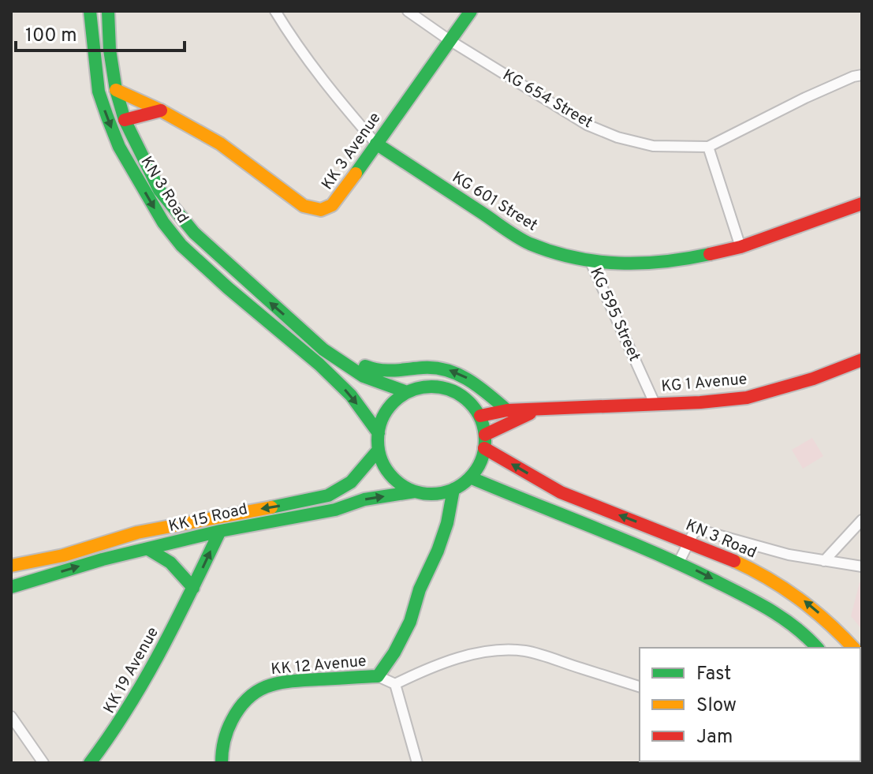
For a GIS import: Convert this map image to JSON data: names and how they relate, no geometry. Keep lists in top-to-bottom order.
{
  "streets": {
    "main road": [
      "KK 3 Avenue",
      "KN 3 Road",
      "KG 601 Street",
      "KG 1 Avenue",
      "KK 15 Road",
      "KK 12 Avenue",
      "KK 19 Avenue"
    ],
    "street": ["KG 654 Street", "KG 595 Street"]
  },
  "crossings": [
    ["KG 654 Street", "KK 3 Avenue"],
    ["KK 3 Avenue", "KN 3 Road"],
    ["KK 3 Avenue", "KG 601 Street"],
    ["KN 3 Road", "KG 1 Avenue"],
    ["KN 3 Road", "KK 15 Road"],
    ["KN 3 Road", "KK 12 Avenue"],
    ["KG 601 Street", "KG 595 Street"],
    ["KG 595 Street", "KG 1 Avenue"],
    ["KG 1 Avenue", "KK 15 Road"],
    ["KG 1 Avenue", "KK 12 Avenue"],
    ["KK 15 Road", "KK 12 Avenue"],
    ["KK 15 Road", "KK 19 Avenue"]
  ],
  "legend": ["Fast", "Slow", "Jam"],
  "scale_bar": "100 m"
}
